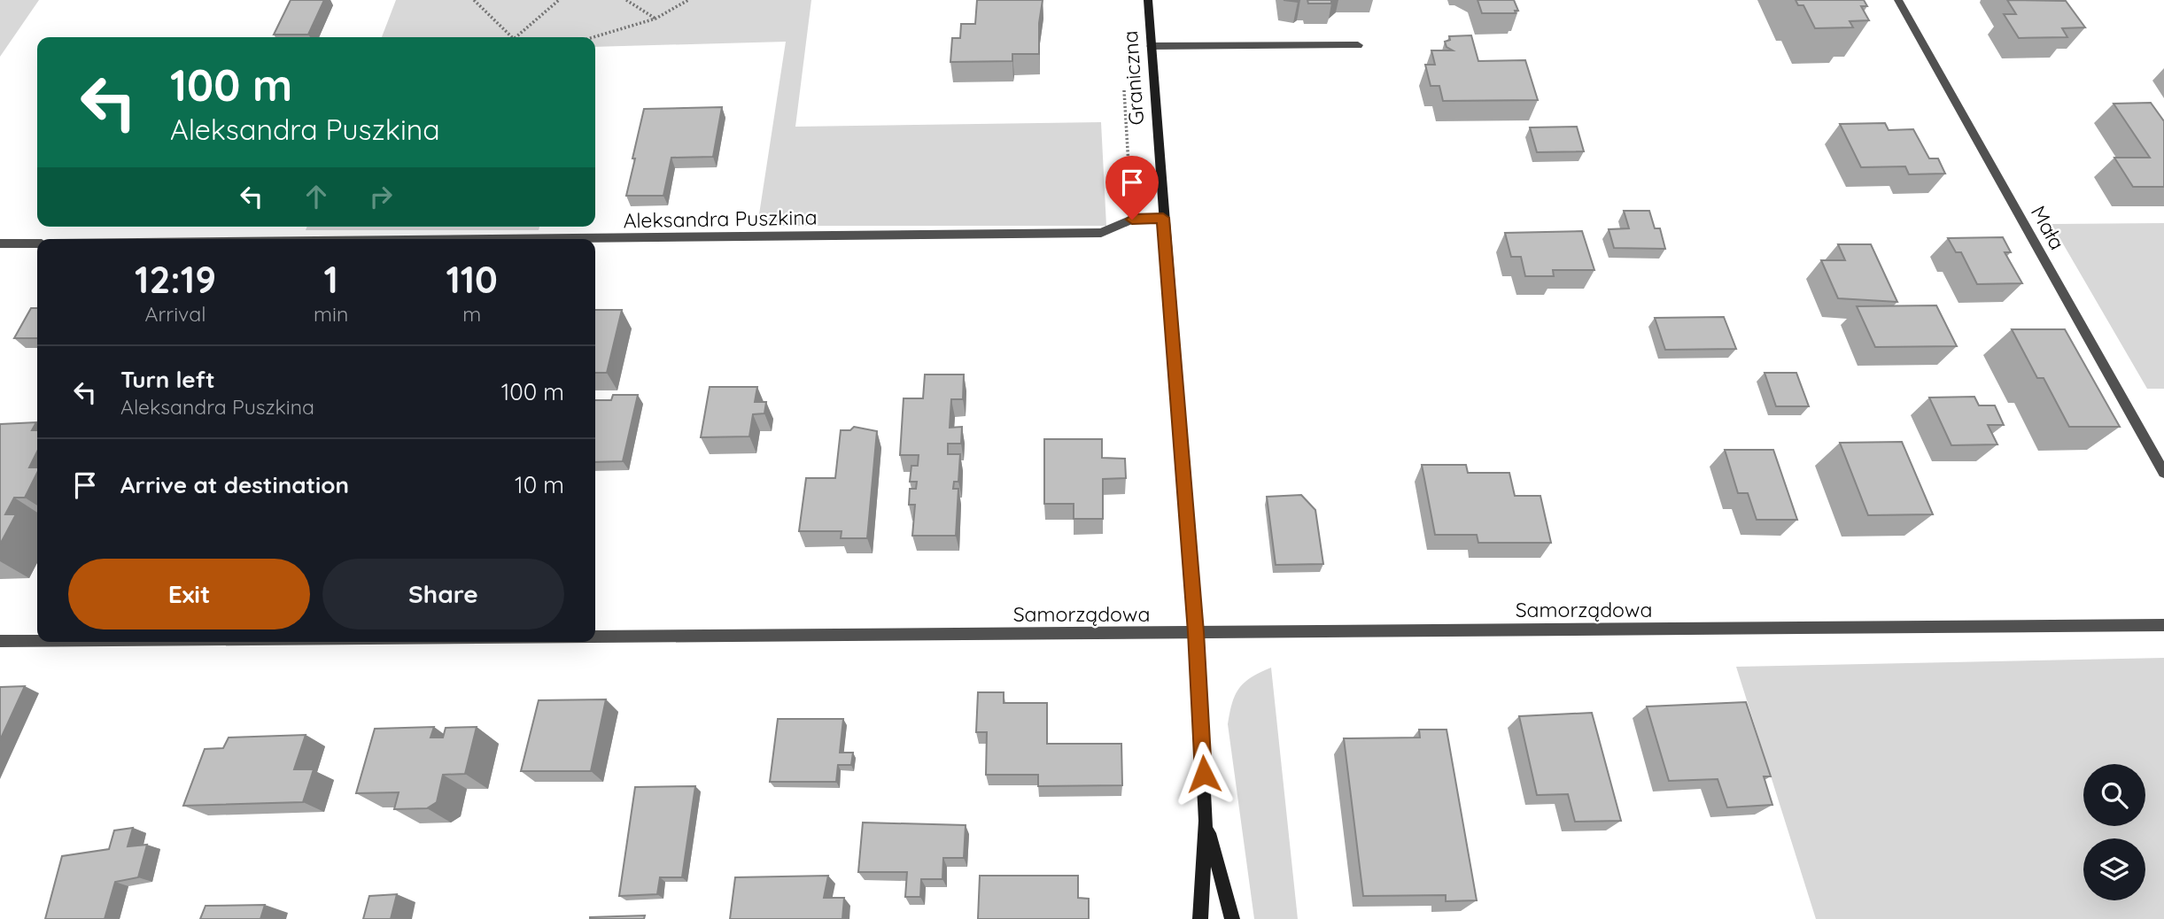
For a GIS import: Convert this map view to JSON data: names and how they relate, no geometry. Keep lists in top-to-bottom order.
{
  "streets": {
    "street": [
      "Graniczna",
      "Aleksandra Puszkina",
      "Mała",
      "Samorządowa"
    ]
  },
  "crossings": [
    ["Graniczna", "Aleksandra Puszkina"],
    ["Graniczna", "Samorządowa"]
  ],
  "page": {
    "turn": ["100 m", "Aleksandra Puszkina"],
    "eta": [
      "12:19",
      "Arrival",
      "1",
      "min",
      "110",
      "m"
    ],
    "list": [
      {
        "name": "Turn left",
        "note": "Aleksandra Puszkina",
        "value": "100 m"
      },
      {
        "name": "Arrive at destination",
        "value": "10 m"
      }
    ],
    "buttons": ["Exit", "Share"]
  }
}
